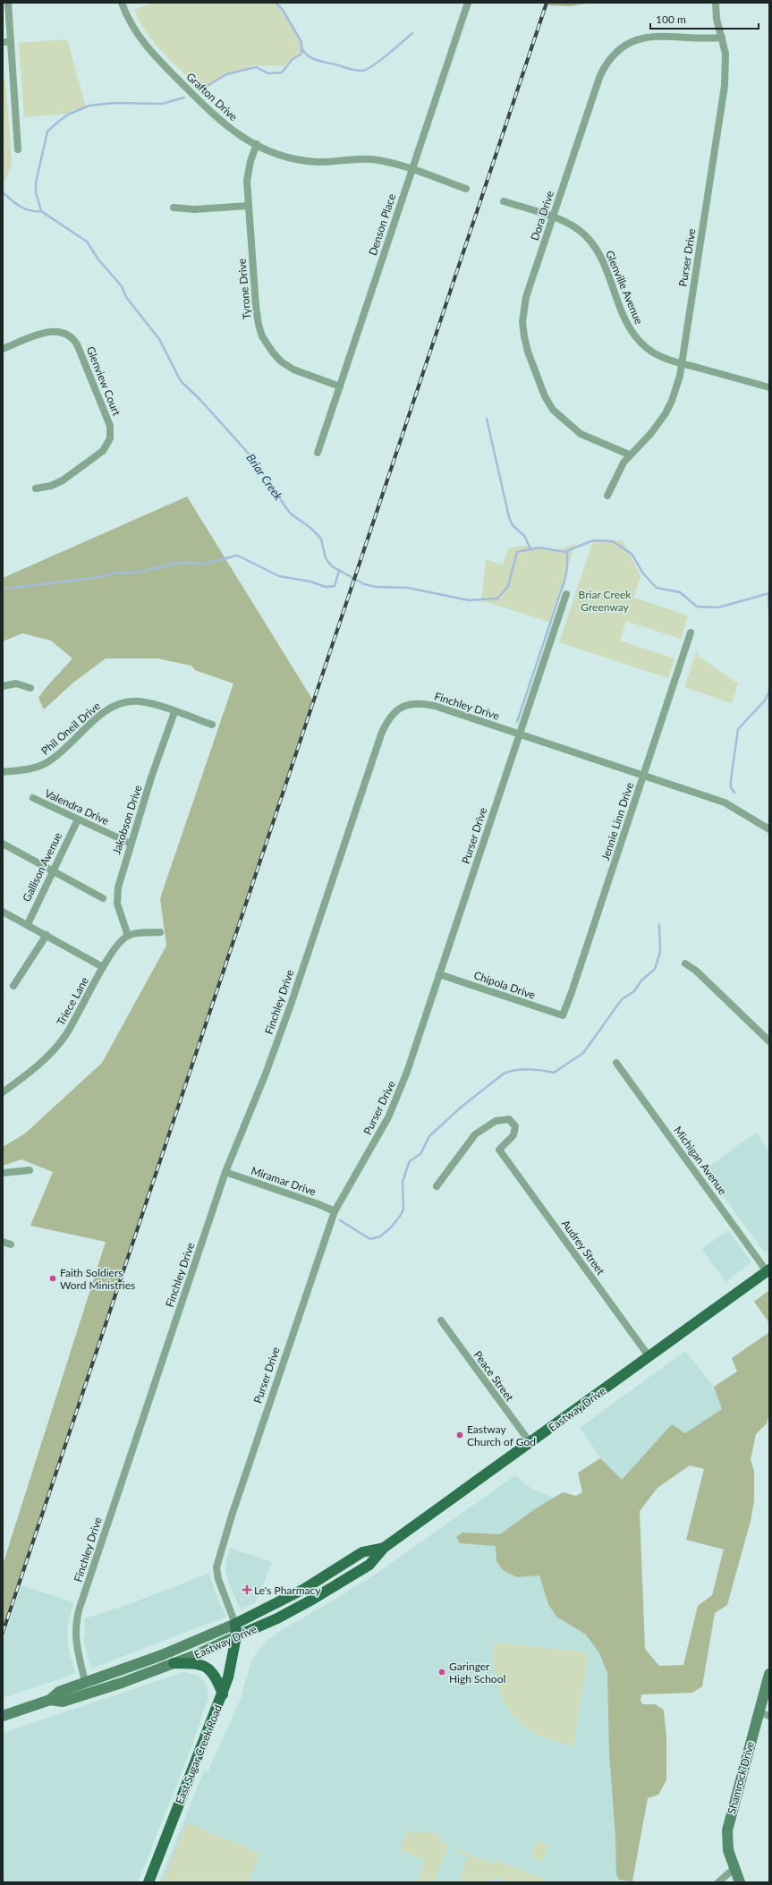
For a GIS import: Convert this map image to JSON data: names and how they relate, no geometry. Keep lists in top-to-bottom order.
{
  "streets": {
    "main road": ["Eastway Drive", "East Sugar Creek Road", "Shamrock Drive"],
    "street": [
      "Grafton Drive",
      "Dora Drive",
      "Denson Place",
      "Purser Drive",
      "Glenville Avenue",
      "Tyrone Drive",
      "Glenview Court",
      "Finchley Drive",
      "Phil Oneil Drive",
      "Valendra Drive",
      "Jakobson Drive",
      "Jennie Linn Drive",
      "Gallison Avenue",
      "Chipola Drive",
      "Triece Lane",
      "Michigan Avenue",
      "Miramar Drive",
      "Audrey Street",
      "Peace Street"
    ]
  },
  "crossings": [
    ["Grafton Drive", "Denson Place"],
    ["Grafton Drive", "Tyrone Drive"],
    ["Dora Drive", "Purser Drive"],
    ["Dora Drive", "Glenville Avenue"],
    ["Denson Place", "Tyrone Drive"],
    ["Purser Drive", "Glenville Avenue"],
    ["Purser Drive", "Finchley Drive"],
    ["Purser Drive", "Chipola Drive"],
    ["Purser Drive", "Miramar Drive"],
    ["Purser Drive", "Eastway Drive"],
    ["Purser Drive", "East Sugar Creek Road"],
    ["Finchley Drive", "Jennie Linn Drive"],
    ["Finchley Drive", "Miramar Drive"],
    ["Finchley Drive", "Eastway Drive"],
    ["Phil Oneil Drive", "Jakobson Drive"],
    ["Valendra Drive", "Jakobson Drive"],
    ["Valendra Drive", "Gallison Avenue"],
    ["Jakobson Drive", "Triece Lane"],
    ["Jennie Linn Drive", "Chipola Drive"],
    ["Michigan Avenue", "Eastway Drive"],
    ["Audrey Street", "Eastway Drive"],
    ["Peace Street", "Eastway Drive"],
    ["Eastway Drive", "East Sugar Creek Road"]
  ],
  "water": ["Briar Creek"],
  "parks": ["Briar Creek Greenway"],
  "places": {
    "other": ["Faith Soldiers Word Ministries", "Eastway Church of God", "Garinger High School"],
    "health": ["Le's Pharmacy"]
  },
  "scale_bar": "100 m"
}
